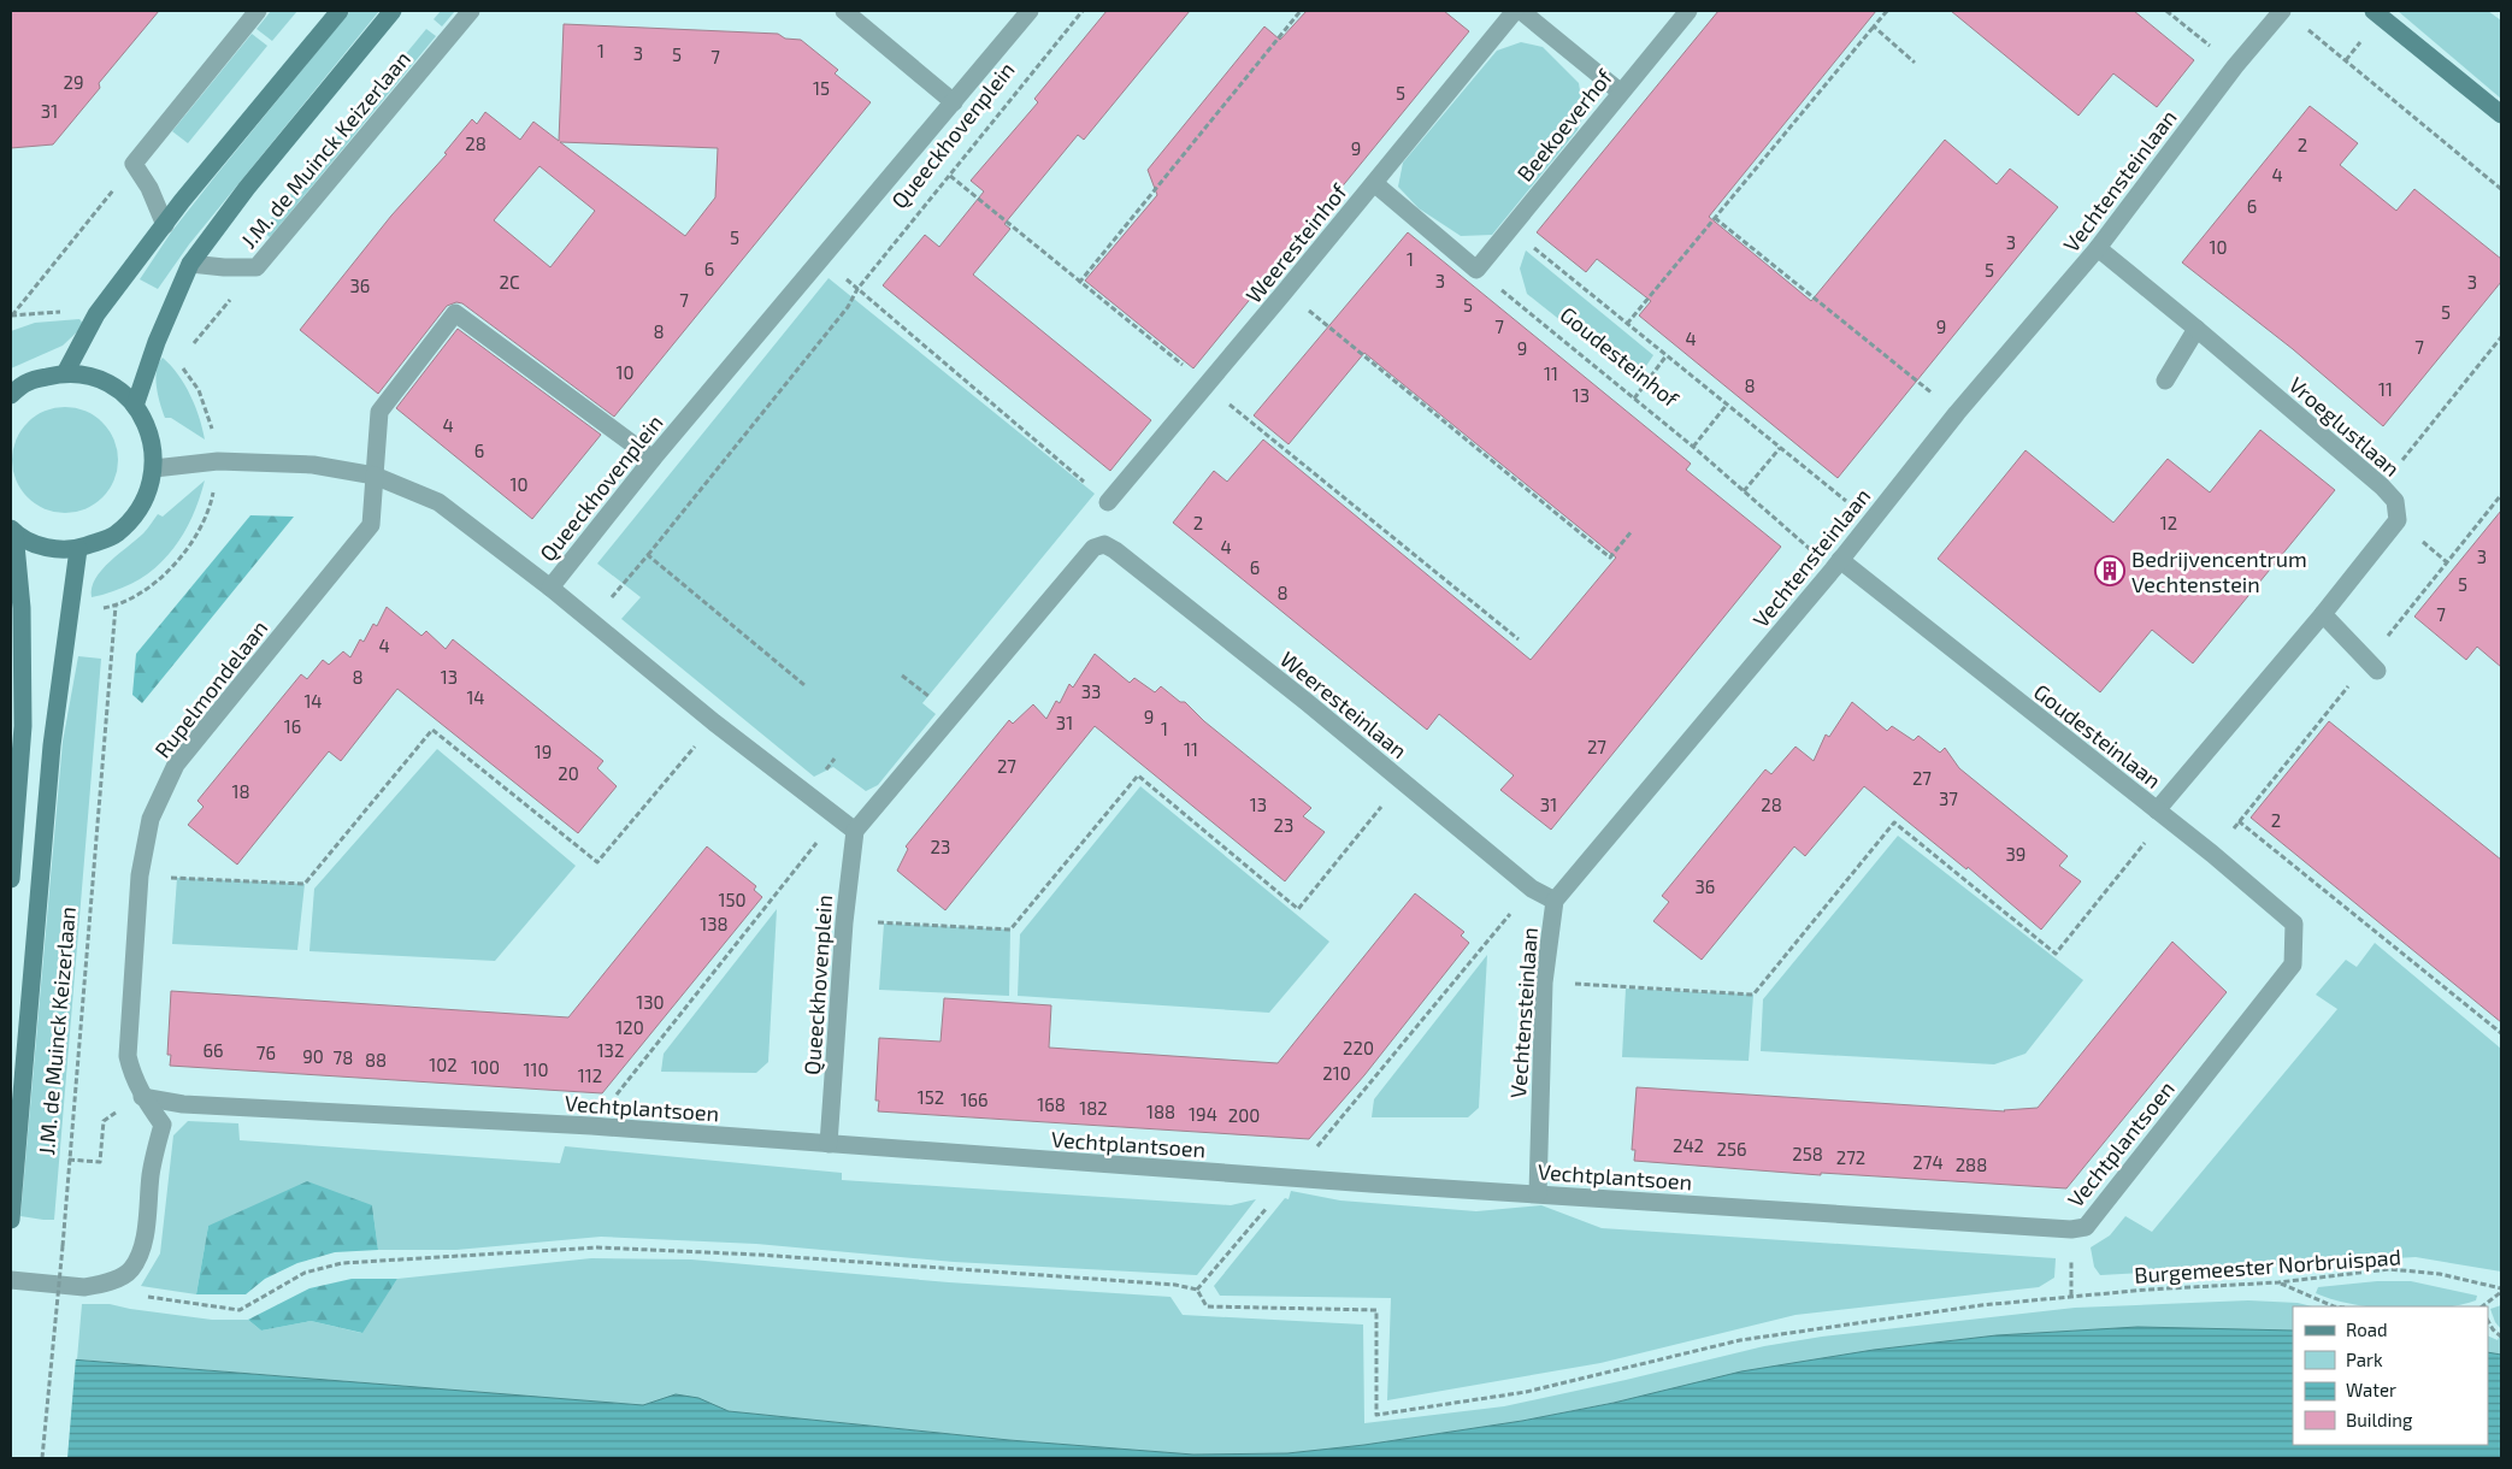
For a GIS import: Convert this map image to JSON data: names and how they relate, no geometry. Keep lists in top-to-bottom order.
{
  "streets": {
    "main road": ["J.M. de Muinck Keizerlaan"],
    "street": [
      "Beekoeverhof",
      "Queeckhovenplein",
      "Vechtensteinlaan",
      "Weeresteinhof",
      "Vroeglustlaan",
      "Rupelmondelaan",
      "Weeresteinlaan",
      "Goudesteinlaan",
      "Vechtplantsoen"
    ],
    "path": ["Goudesteinhof", "Burgemeester Norbruispad"]
  },
  "crossings": [
    ["Beekoeverhof", "Goudesteinhof"],
    ["Queeckhovenplein", "Rupelmondelaan"],
    ["Queeckhovenplein", "Weeresteinlaan"],
    ["Queeckhovenplein", "Vechtplantsoen"],
    ["Vechtensteinlaan", "Goudesteinhof"],
    ["Vechtensteinlaan", "Vroeglustlaan"],
    ["Vechtensteinlaan", "Weeresteinlaan"],
    ["Vechtensteinlaan", "Goudesteinlaan"],
    ["Vechtensteinlaan", "Vechtplantsoen"],
    ["Goudesteinhof", "Goudesteinlaan"],
    ["Vroeglustlaan", "Goudesteinlaan"],
    ["Rupelmondelaan", "Vechtplantsoen"],
    ["Goudesteinlaan", "Vechtplantsoen"]
  ],
  "places": {
    "building": ["Bedrijvencentrum Vechtenstein"]
  },
  "house_numbers": [
    "1",
    "3",
    "5",
    "7",
    "29",
    "15",
    "5",
    "31",
    "28",
    "2",
    "9",
    "4",
    "6",
    "5",
    "3",
    "10",
    "1",
    "6",
    "5",
    "3",
    "2C",
    "3",
    "36",
    "7",
    "5",
    "5",
    "7",
    "9",
    "8",
    "4",
    "7",
    "9",
    "10",
    "11",
    "8",
    "11",
    "13",
    "4",
    "6",
    "10",
    "2",
    "12",
    "4",
    "3",
    "6",
    "5",
    "8",
    "7",
    "4",
    "8",
    "13",
    "33",
    "14",
    "14",
    "9",
    "31",
    "16",
    "1",
    "27",
    "11",
    "19",
    "27",
    "20",
    "27",
    "18",
    "37",
    "13",
    "31",
    "28",
    "2",
    "23",
    "23",
    "39",
    "36",
    "150",
    "138",
    "130",
    "120",
    "220",
    "66",
    "132",
    "76",
    "90",
    "78",
    "88",
    "102",
    "100",
    "110",
    "210",
    "112",
    "152",
    "166",
    "168",
    "182",
    "188",
    "194",
    "200",
    "242",
    "256",
    "258",
    "272",
    "274",
    "288"
  ],
  "legend": [
    "Road",
    "Park",
    "Water",
    "Building"
  ]
}
